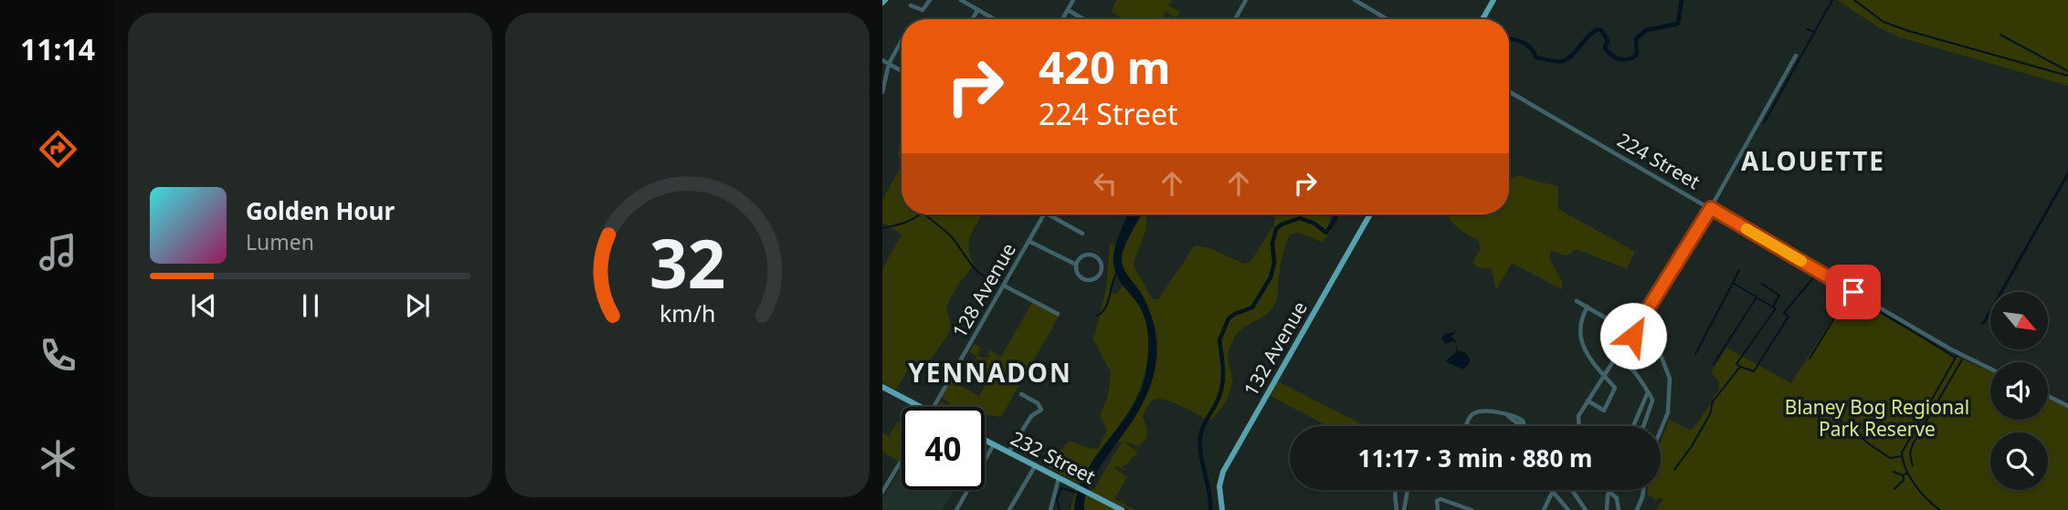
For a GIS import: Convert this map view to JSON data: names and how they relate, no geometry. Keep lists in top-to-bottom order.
{
  "streets": {
    "main road": ["132 Avenue", "232 Street"],
    "street": ["224 Street", "128 Avenue"]
  },
  "districts": ["ALOUETTE", "YENNADON"],
  "parks": ["Blaney Bog Regional Park Reserve"],
  "north": "bottom right",
  "page": {
    "tabs": "11:14",
    "turn": ["420 m", "224 Street"],
    "song": ["Golden Hour", "Lumen"],
    "limit": "40",
    "trip": "11:17 · 3 min · 880 m",
    "gauge": ["32", "km/h"]
  }
}
